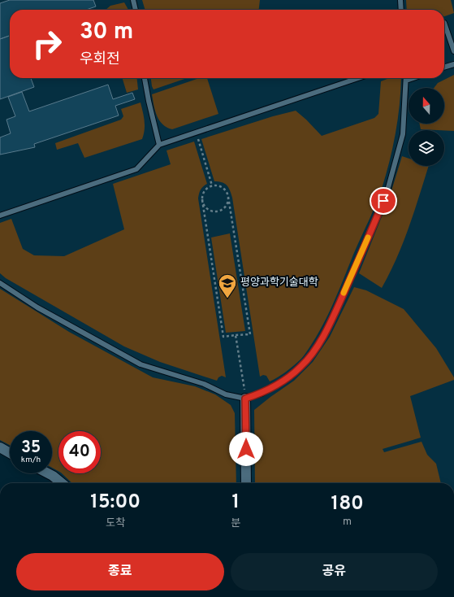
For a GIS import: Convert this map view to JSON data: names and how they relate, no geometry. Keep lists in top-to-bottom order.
{
  "places": {
    "school or university": ["평양과학기술대학"]
  },
  "north": "top",
  "page": {
    "turn": ["30 m", "우회전"],
    "speed": "35 km/h",
    "limit": "40",
    "eta": [
      "15:00",
      "도착",
      "1",
      "분",
      "180",
      "m"
    ],
    "buttons": ["종료", "공유"]
  }
}
